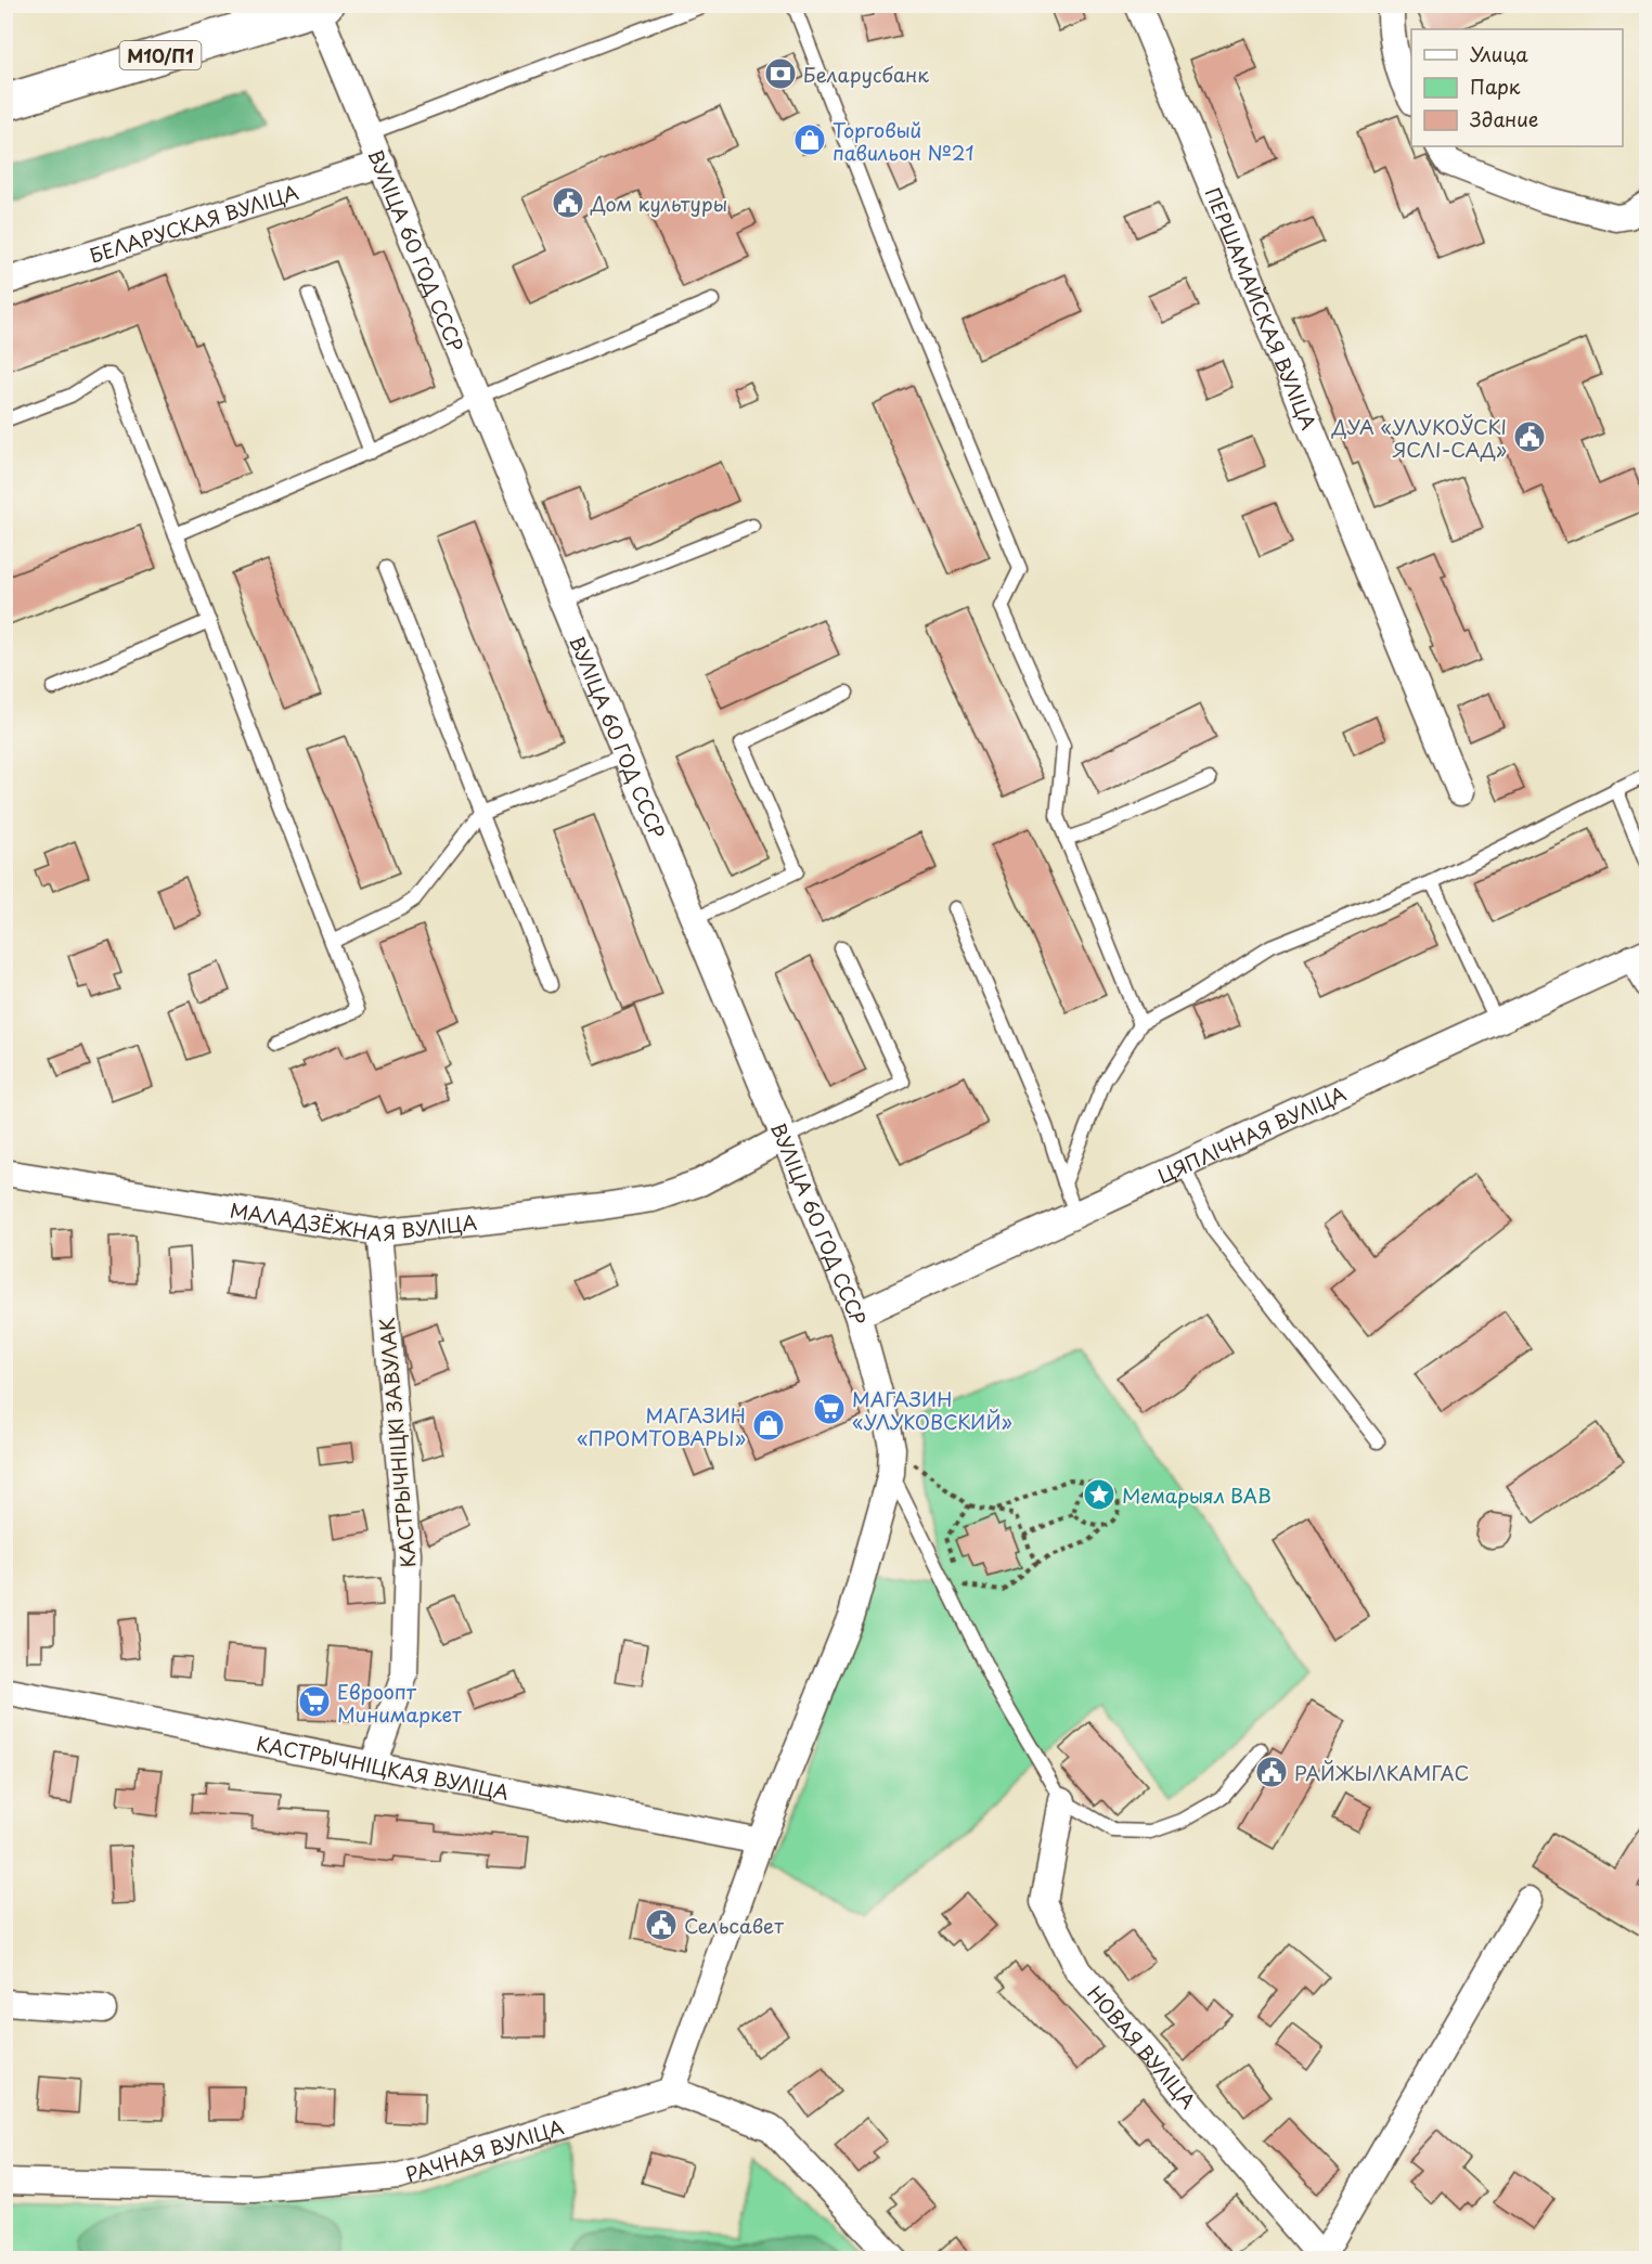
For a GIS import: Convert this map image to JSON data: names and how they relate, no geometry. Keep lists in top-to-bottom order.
{
  "streets": {
    "main road": ["М10/П1"],
    "street": [
      "БЕЛАРУСКАЯ ВУЛІЦА",
      "ВУЛІЦА 60 ГОД СССР",
      "ПЕРШАМАЙСКАЯ ВУЛІЦА",
      "ЦЯПЛІЧНАЯ ВУЛІЦА",
      "МАЛАДЗЁЖНАЯ ВУЛІЦА",
      "КАСТРЫЧНІЦКІ ЗАВУЛАК",
      "КАСТРЫЧНІЦКАЯ ВУЛІЦА",
      "НОВАЯ ВУЛІЦА",
      "РАЧНАЯ ВУЛІЦА"
    ]
  },
  "crossings": [
    ["М10/П1", "ВУЛІЦА 60 ГОД СССР"],
    ["БЕЛАРУСКАЯ ВУЛІЦА", "ВУЛІЦА 60 ГОД СССР"],
    ["ВУЛІЦА 60 ГОД СССР", "ЦЯПЛІЧНАЯ ВУЛІЦА"],
    ["ВУЛІЦА 60 ГОД СССР", "МАЛАДЗЁЖНАЯ ВУЛІЦА"],
    ["МАЛАДЗЁЖНАЯ ВУЛІЦА", "КАСТРЫЧНІЦКІ ЗАВУЛАК"],
    ["КАСТРЫЧНІЦКІ ЗАВУЛАК", "КАСТРЫЧНІЦКАЯ ВУЛІЦА"]
  ],
  "places": {
    "bank": ["Беларусбанк"],
    "shop": ["Торговый павильон №21", "МАГАЗИН «ПРОМТОВАРЫ»"],
    "public building": [
      "Дом культуры",
      "ДУА «УЛУКОЎСКІ ЯСЛІ-САД»",
      "РАЙЖЫЛКАМГАС",
      "Сельсавет"
    ],
    "supermarket": ["МАГАЗИН «УЛУКОВСКИЙ»", "Евроопт Минимаркет"],
    "place": ["Мемарыял ВАВ"]
  },
  "legend": ["Улица", "Парк", "Здание"]
}
